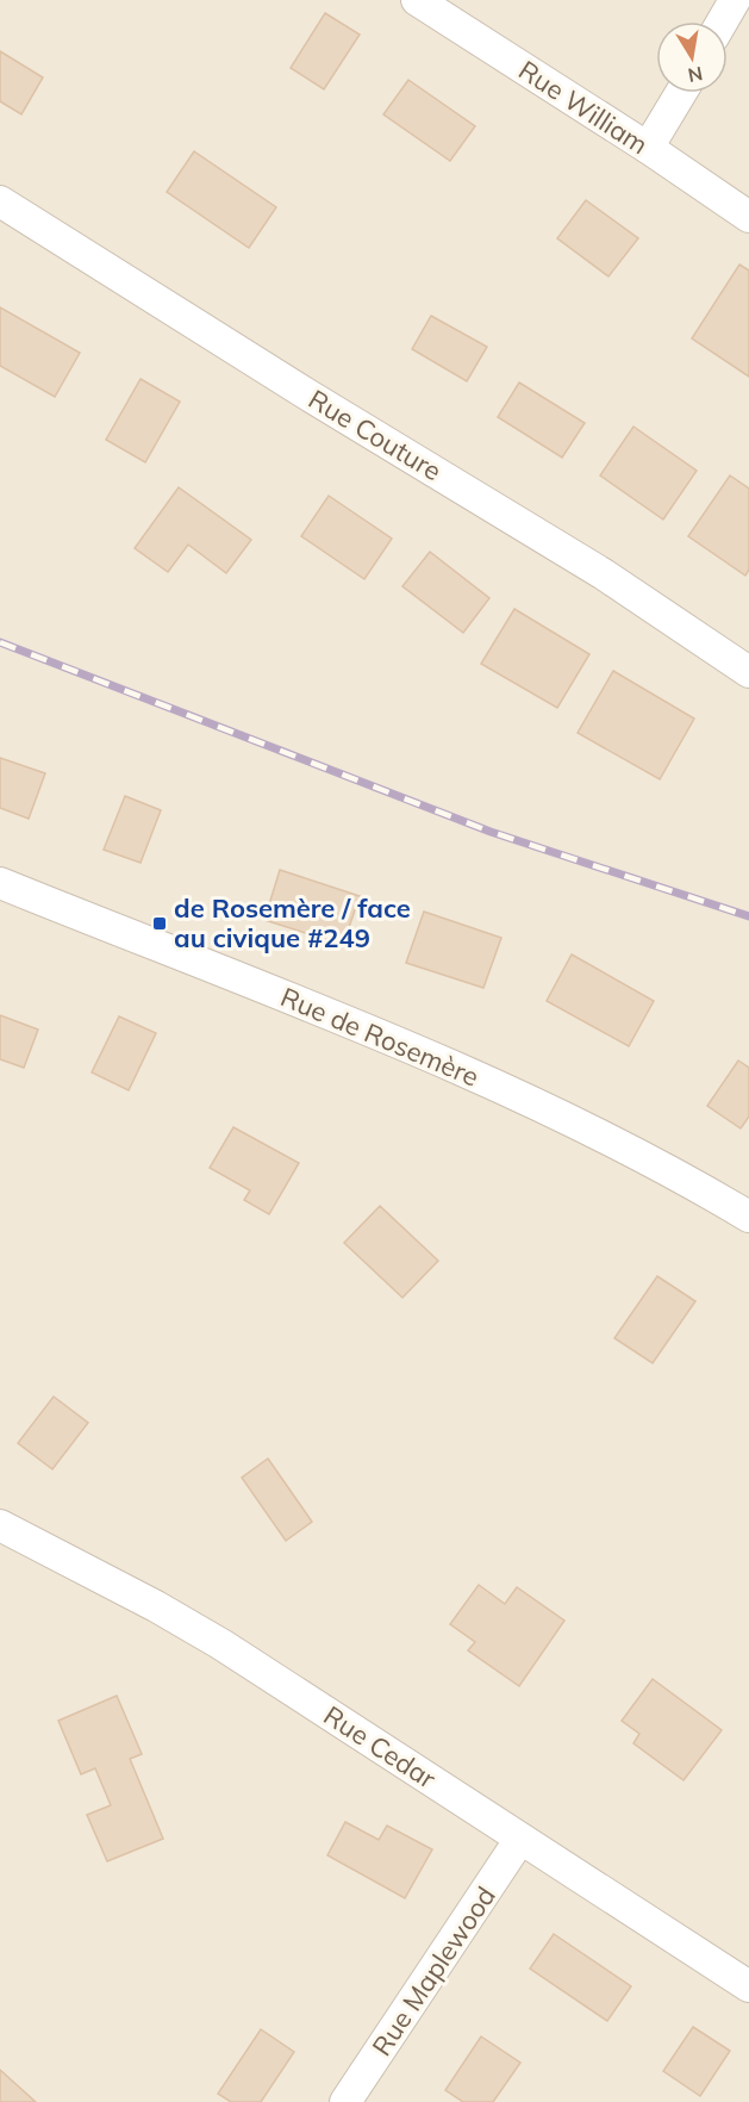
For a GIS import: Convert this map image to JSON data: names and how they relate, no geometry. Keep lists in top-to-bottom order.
{
  "streets": {
    "street": [
      "Rue William",
      "Rue Couture",
      "Rue de Rosemère",
      "Rue Cedar",
      "Rue Maplewood"
    ]
  },
  "crossings": [
    ["Rue Cedar", "Rue Maplewood"]
  ],
  "places": {
    "transit": ["de Rosemère / face au civique #249"]
  },
  "north": "bottom"
}
